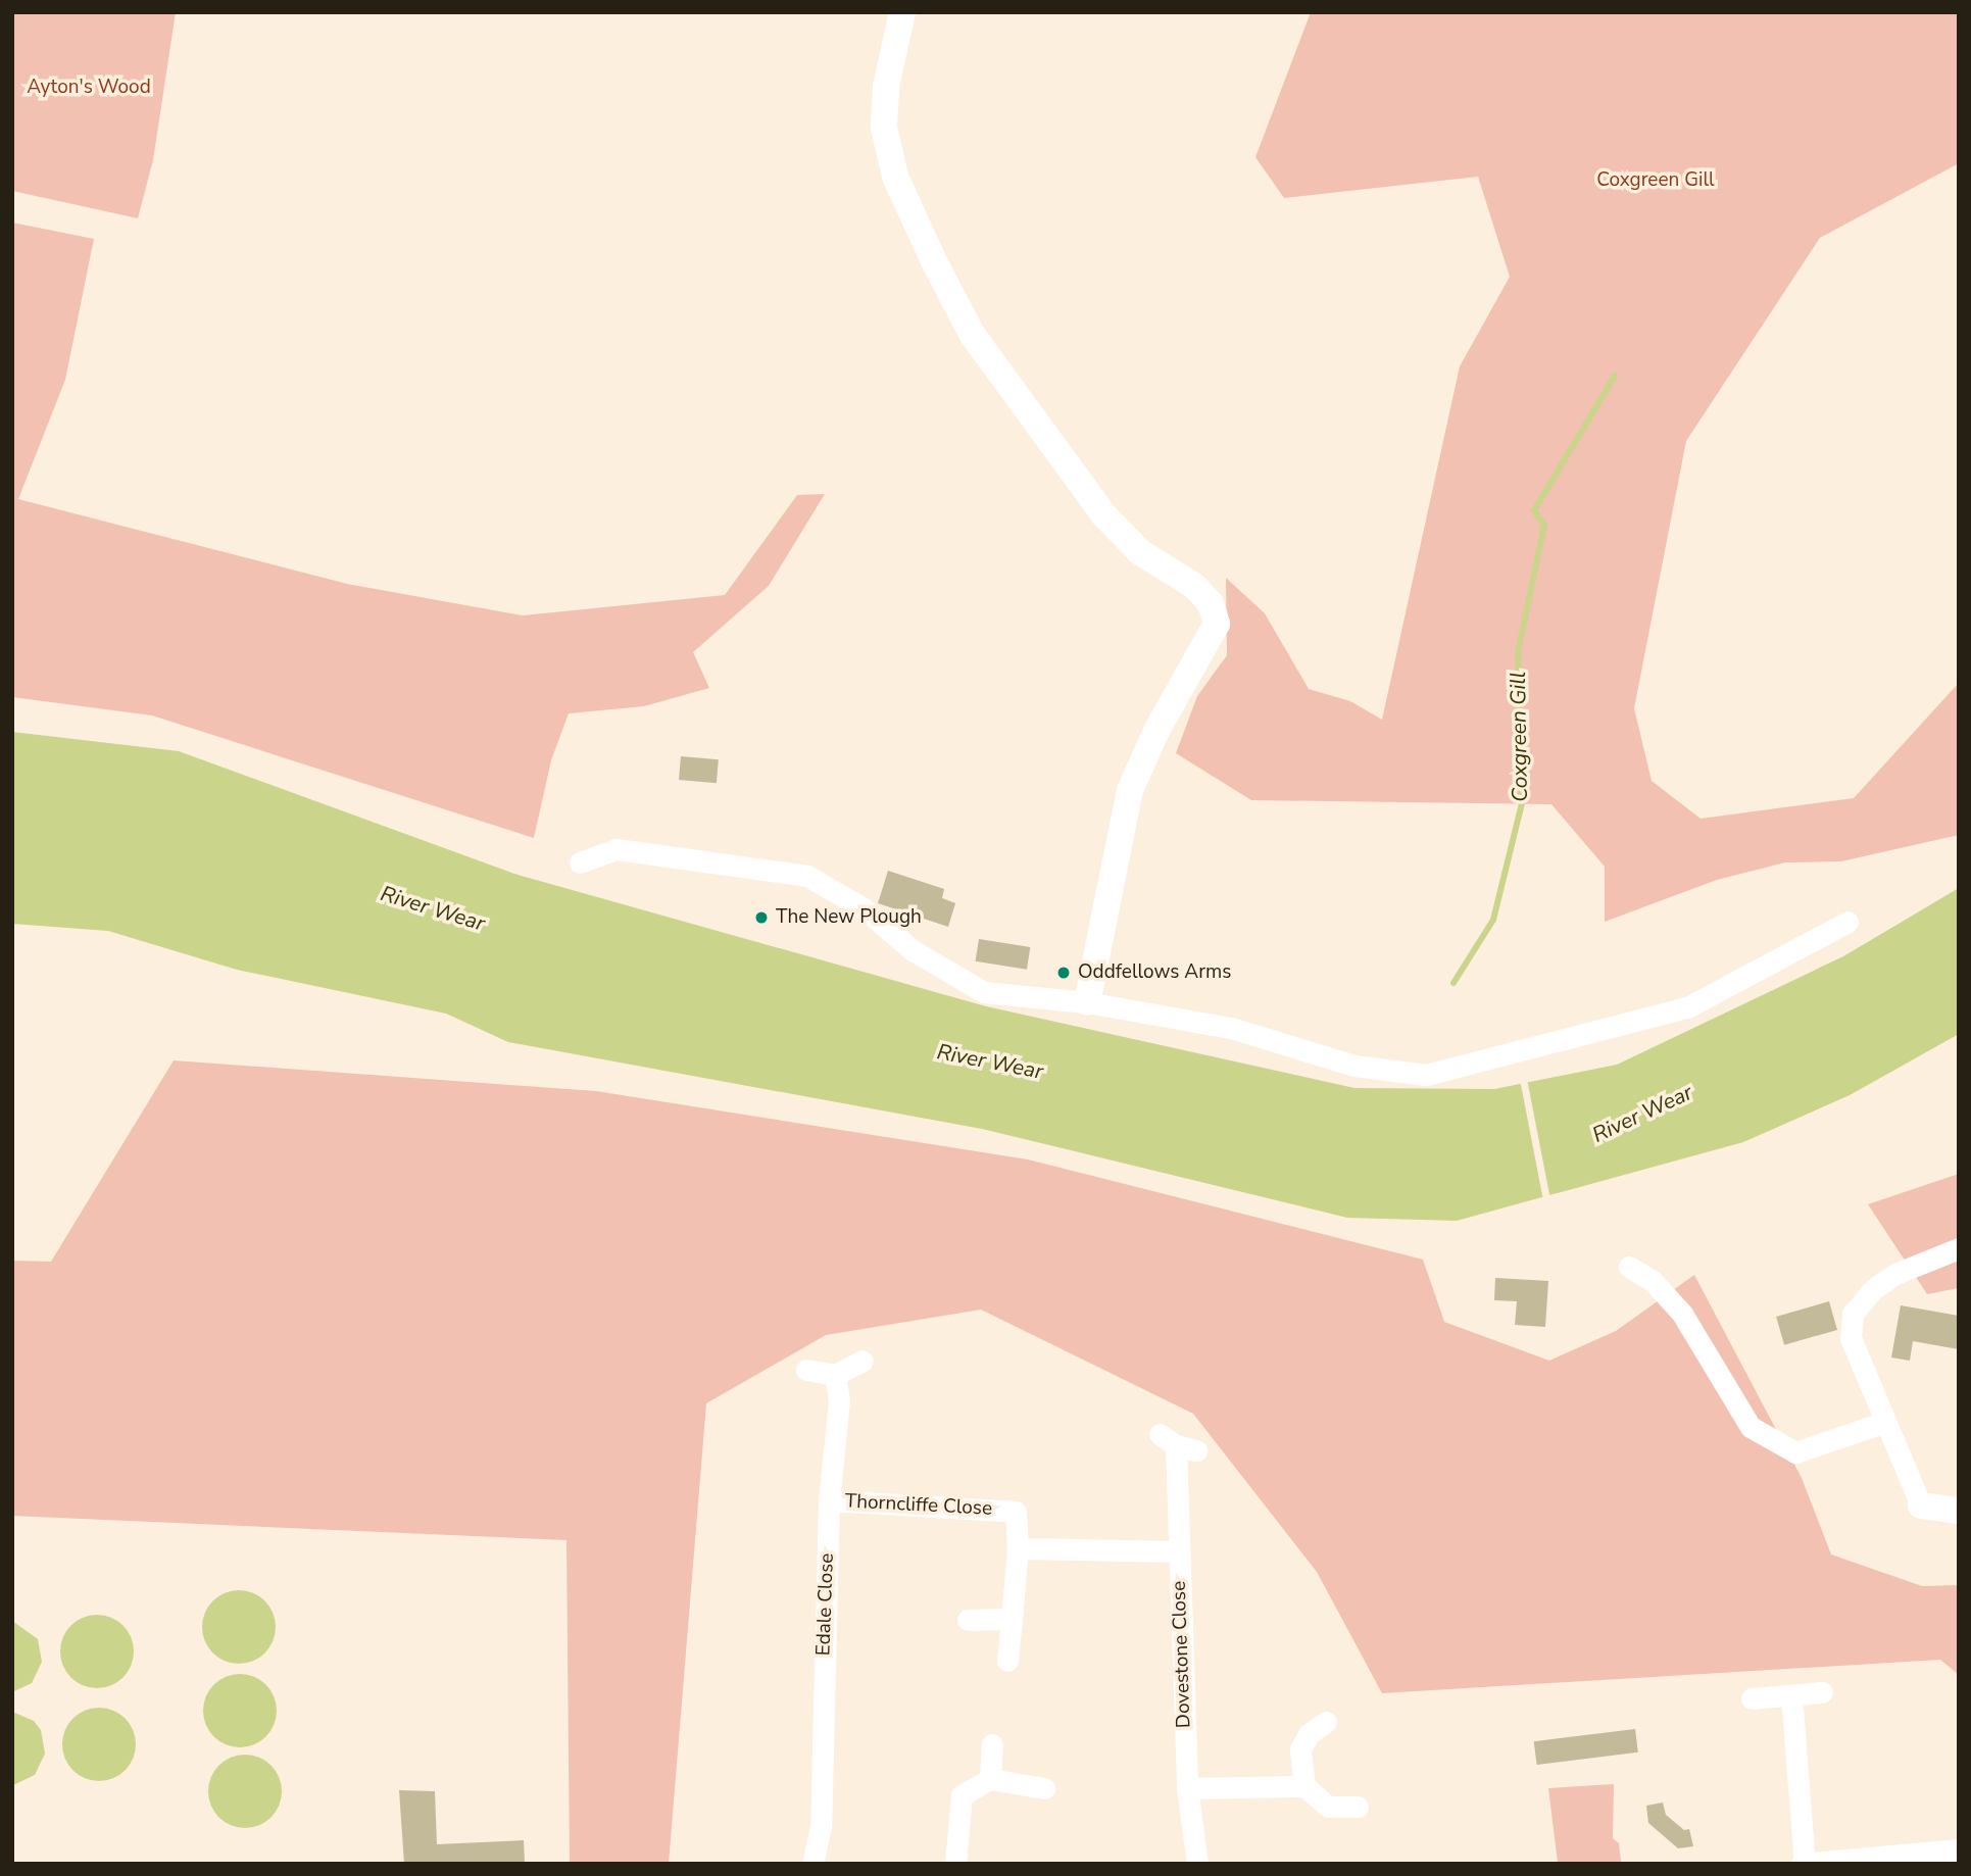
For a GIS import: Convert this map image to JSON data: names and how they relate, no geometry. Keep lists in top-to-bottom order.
{
  "streets": {
    "street": ["Thorncliffe Close", "Edale Close", "Dovestone Close"]
  },
  "crossings": [
    ["Thorncliffe Close", "Edale Close"]
  ],
  "water": ["Coxgreen Gill", "River Wear"],
  "parks": ["Ayton's Wood", "Coxgreen Gill"],
  "places": ["The New Plough", "Oddfellows Arms"]
}
